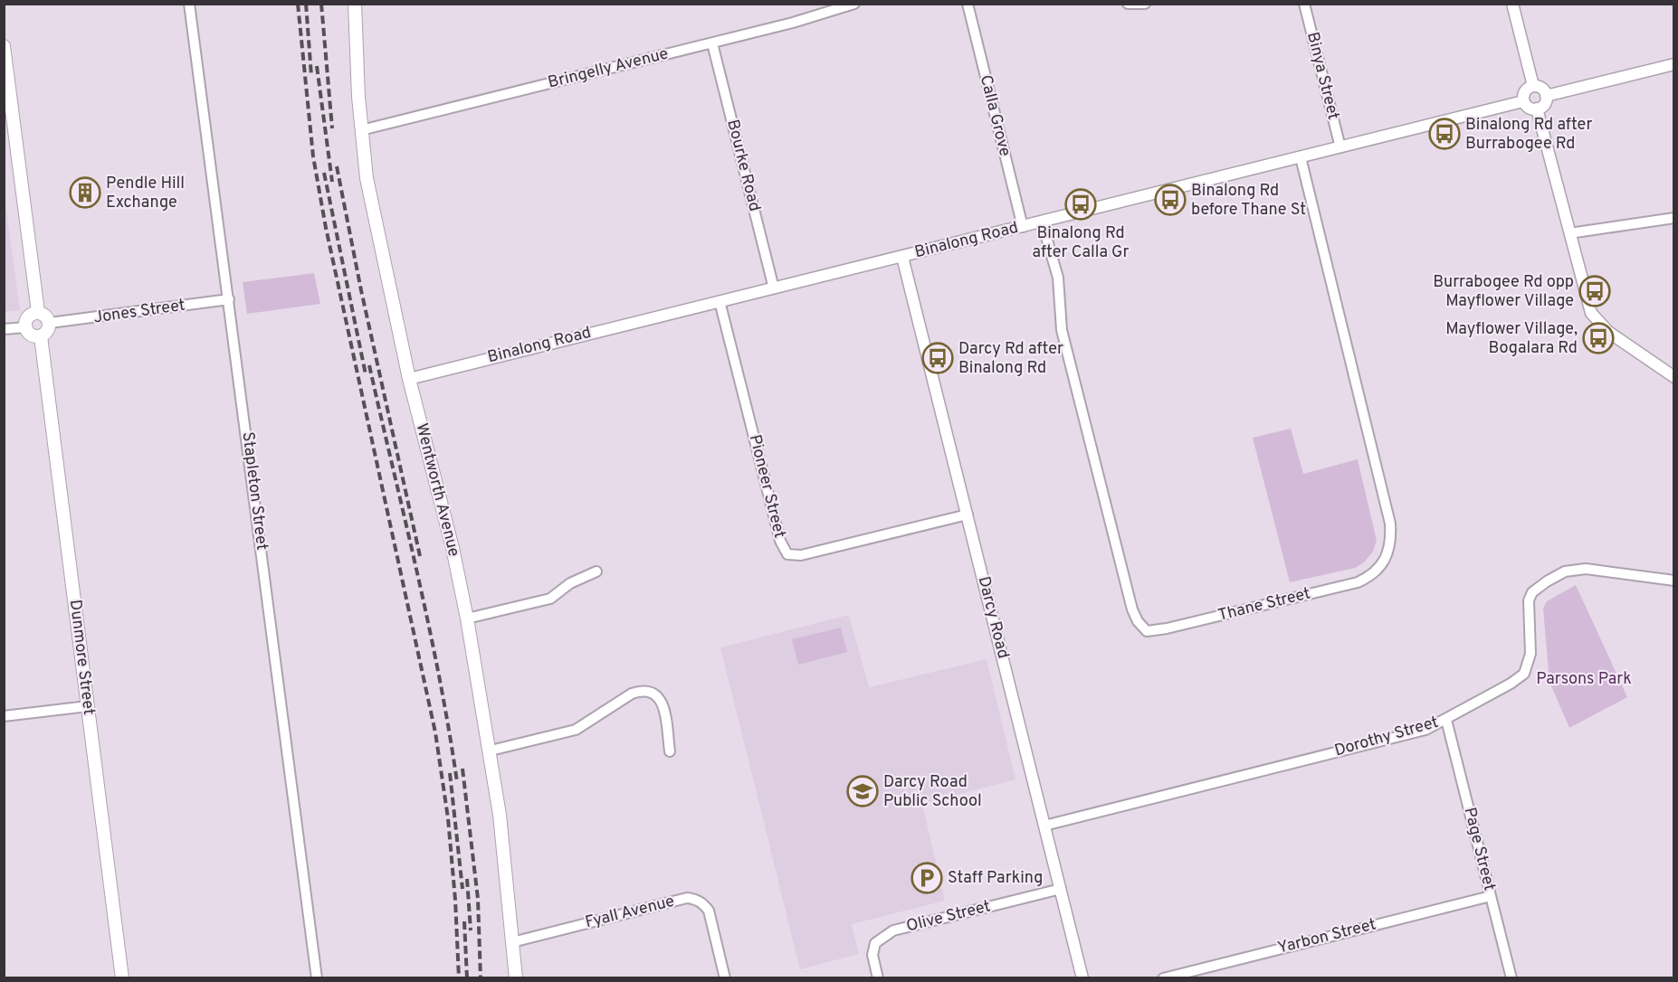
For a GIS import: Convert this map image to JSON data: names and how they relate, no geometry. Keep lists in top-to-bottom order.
{
  "streets": {
    "main road": ["Wentworth Avenue", "Dunmore Street"],
    "street": [
      "Bringelly Avenue",
      "Binya Street",
      "Calla Grove",
      "Bourke Road",
      "Binalong Road",
      "Jones Street",
      "Pioneer Street",
      "Stapleton Street",
      "Thane Street",
      "Darcy Road",
      "Dorothy Street",
      "Page Street",
      "Fyall Avenue",
      "Olive Street",
      "Yarbon Street"
    ]
  },
  "crossings": [
    ["Bringelly Avenue", "Bourke Road"],
    ["Bringelly Avenue", "Wentworth Avenue"],
    ["Binya Street", "Binalong Road"],
    ["Calla Grove", "Binalong Road"],
    ["Bourke Road", "Binalong Road"],
    ["Binalong Road", "Pioneer Street"],
    ["Binalong Road", "Wentworth Avenue"],
    ["Binalong Road", "Thane Street"],
    ["Binalong Road", "Darcy Road"],
    ["Jones Street", "Stapleton Street"],
    ["Jones Street", "Dunmore Street"],
    ["Pioneer Street", "Darcy Road"],
    ["Wentworth Avenue", "Fyall Avenue"],
    ["Darcy Road", "Dorothy Street"],
    ["Darcy Road", "Olive Street"],
    ["Dorothy Street", "Page Street"],
    ["Page Street", "Yarbon Street"]
  ],
  "parks": ["Parsons Park"],
  "places": {
    "bus stop": [
      "Binalong Rd after Burrabogee Rd",
      "Binalong Rd before Thane St",
      "Binalong Rd after Calla Gr",
      "Burrabogee Rd opp Mayflower Village",
      "Mayflower Village, Bogalara Rd",
      "Darcy Rd after Binalong Rd"
    ],
    "building": ["Pendle Hill Exchange"],
    "school or university": ["Darcy Road Public School"],
    "parking": ["Staff Parking"]
  }
}
